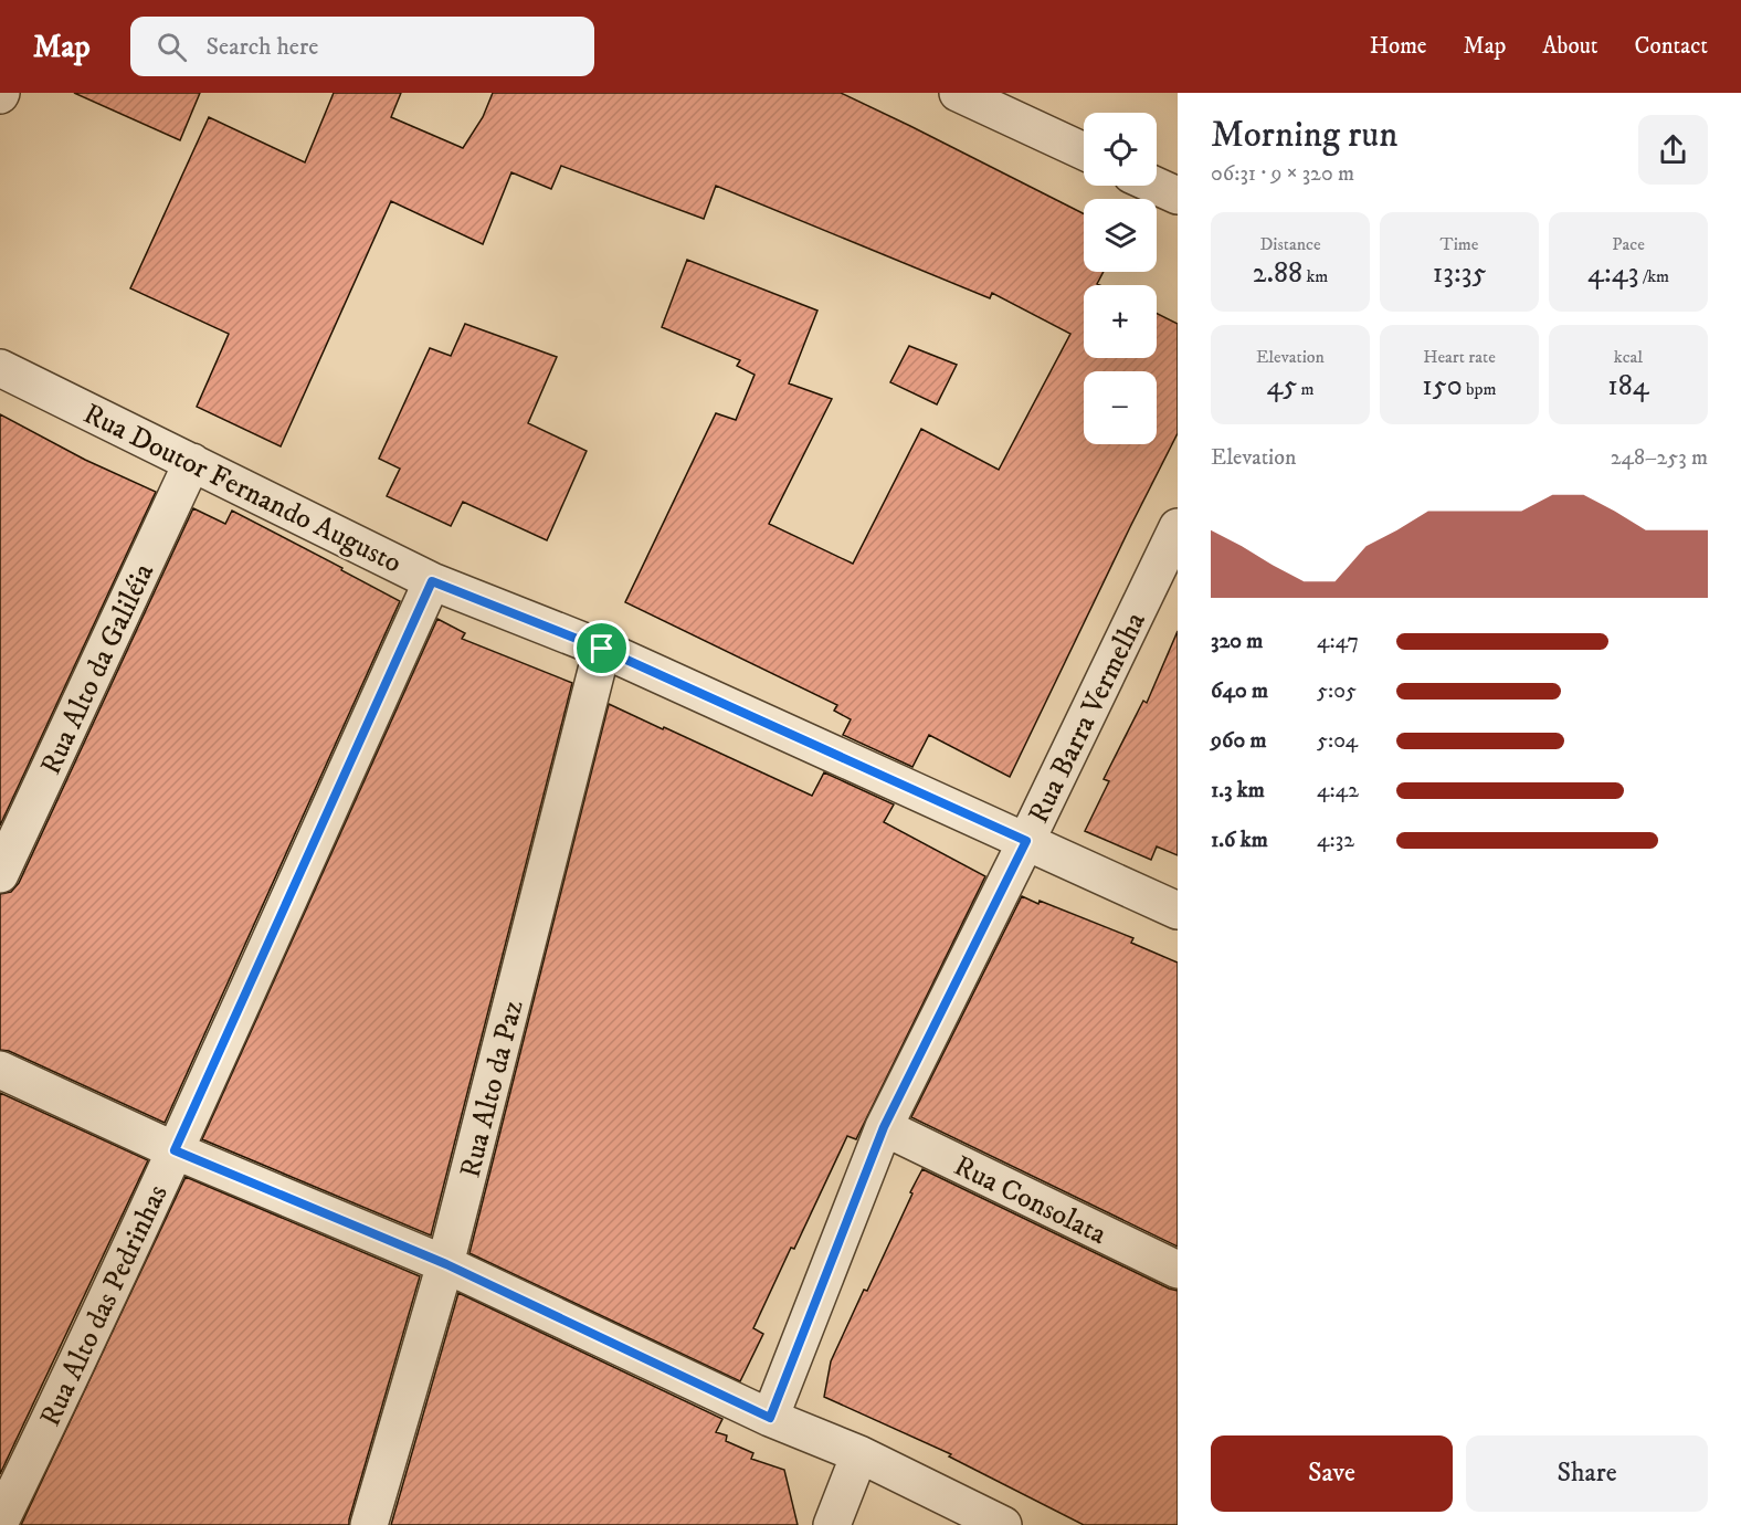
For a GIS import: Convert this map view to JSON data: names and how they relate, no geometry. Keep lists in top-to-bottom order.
{
  "streets": {
    "street": [
      "Rua Doutor Fernando Augusto",
      "Rua Alto da Galiléia",
      "Rua Barra Vermelha",
      "Rua Alto da Paz",
      "Rua Consolata",
      "Rua Alto das Pedrinhas"
    ]
  },
  "crossings": [
    ["Rua Doutor Fernando Augusto", "Rua Alto da Galiléia"],
    ["Rua Doutor Fernando Augusto", "Rua Barra Vermelha"],
    ["Rua Doutor Fernando Augusto", "Rua Alto da Paz"],
    ["Rua Doutor Fernando Augusto", "Rua Alto das Pedrinhas"],
    ["Rua Barra Vermelha", "Rua Consolata"]
  ],
  "page": {
    "header": "Map",
    "search": "Search here",
    "nav": [
      "Home",
      "Map",
      "About",
      "Contact"
    ],
    "heading": ["Morning run", "06:31 · 9 × 320 m"],
    "map_buttons": ["+", "−"],
    "stats": [
      ["Distance", "2.88 km"],
      ["Time", "13:35"],
      ["Pace", "4:43 /km"],
      ["Elevation", "45 m"],
      ["Heart rate", "150 bpm"],
      ["kcal", "184"]
    ],
    "chart": ["Elevation", "248–253 m"],
    "list": [
      {
        "name": "320 m",
        "note": "4:47"
      },
      {
        "name": "640 m",
        "note": "5:05"
      },
      {
        "name": "960 m",
        "note": "5:04"
      },
      {
        "name": "1.3 km",
        "note": "4:42"
      },
      {
        "name": "1.6 km",
        "note": "4:32"
      }
    ],
    "buttons": ["Save", "Share"]
  }
}
